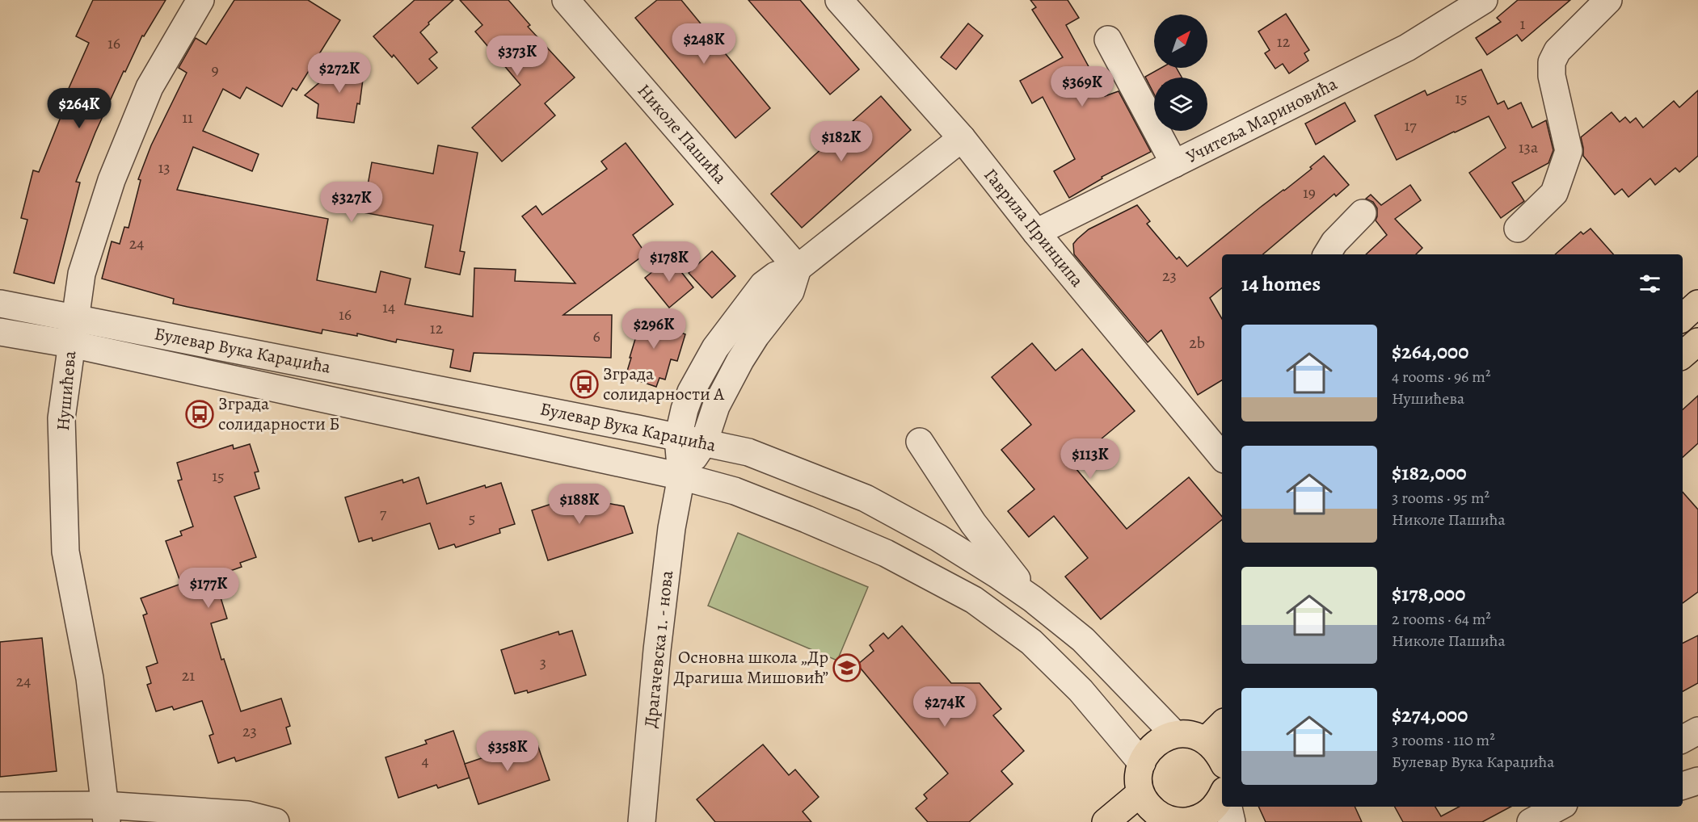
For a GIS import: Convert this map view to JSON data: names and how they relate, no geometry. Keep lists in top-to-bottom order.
{
  "streets": {
    "street": [
      "Учитеља Мариновића",
      "Николе Пашића",
      "Гаврила Принципа",
      "Булевар Вука Караџића",
      "Нушићева",
      "Драгачевска 1. - нова"
    ]
  },
  "crossings": [
    ["Учитеља Мариновића", "Гаврила Принципа"],
    ["Булевар Вука Караџића", "Нушићева"],
    ["Булевар Вука Караџића", "Драгачевска 1. - нова"]
  ],
  "places": {
    "bus stop": ["Зграда солидарности А", "Зграда солидарности Б"],
    "school or university": ["Основна школа „Др Драгиша Мишовић”"]
  },
  "house_numbers": [
    "1",
    "12",
    "16",
    "9",
    "15",
    "11",
    "17",
    "13a",
    "13",
    "19",
    "24",
    "23",
    "14",
    "16",
    "12",
    "6",
    "2b",
    "15",
    "7",
    "5",
    "3",
    "21",
    "24",
    "23",
    "4"
  ],
  "north": "top right",
  "page": {
    "price": [
      "$248K",
      "$373K",
      "$272K",
      "$369K",
      "$264K",
      "$182K",
      "$327K",
      "$178K",
      "$296K",
      "$113K",
      "$188K",
      "$177K",
      "$274K",
      "$358K"
    ],
    "heading": "14 homes",
    "list": [
      {
        "name": "$264,000",
        "note": "4 rooms · 96 m² · Нушићева"
      },
      {
        "name": "$182,000",
        "note": "3 rooms · 95 m² · Николе Пашића"
      },
      {
        "name": "$178,000",
        "note": "2 rooms · 64 m² · Николе Пашића"
      },
      {
        "name": "$274,000",
        "note": "3 rooms · 110 m² · Булевар Вука Караџића"
      }
    ]
  }
}
